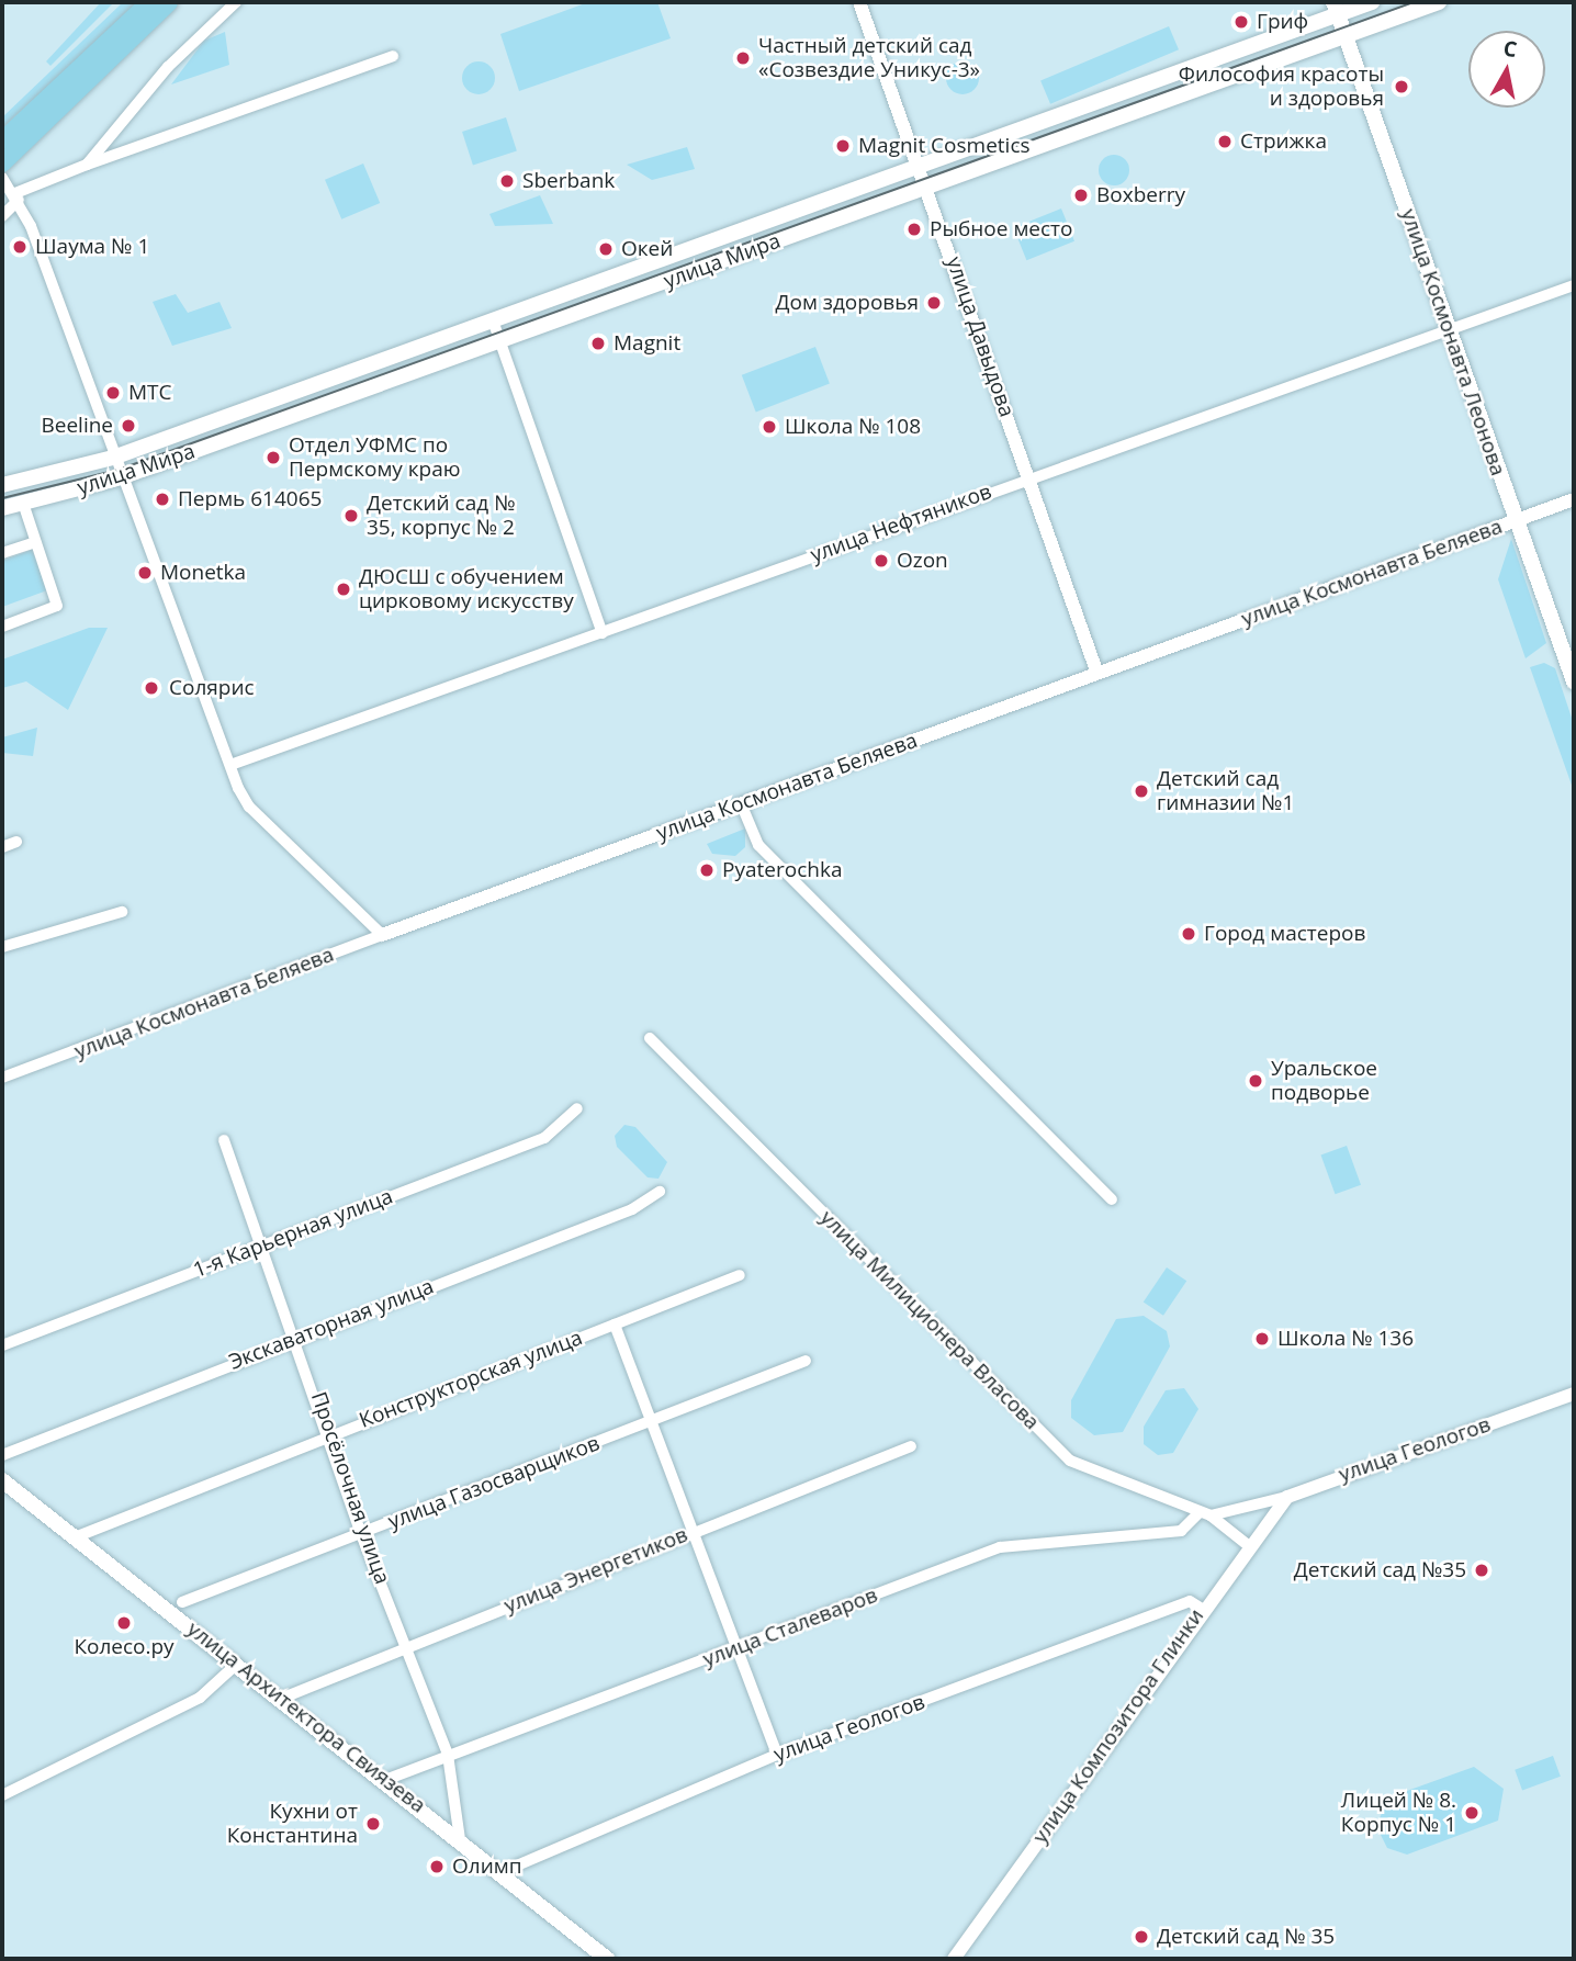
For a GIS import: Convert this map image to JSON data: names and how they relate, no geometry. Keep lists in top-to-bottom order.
{
  "streets": {
    "main road": ["улица Мира", "улица Космонавта Леонова", "улица Архитектора Свиязева"],
    "street": [
      "улица Давыдова",
      "улица Нефтяников",
      "улица Космонавта Беляева",
      "1-я Карьерная улица",
      "улица Милиционера Власова",
      "Экскаваторная улица",
      "Конструкторская улица",
      "улица Геологов",
      "улица Газосварщиков",
      "Просёлочная улица",
      "улица Энергетиков",
      "улица Сталеваров",
      "улица Композитора Глинки"
    ]
  },
  "crossings": [
    ["улица Мира", "улица Давыдова"],
    ["улица Мира", "улица Космонавта Леонова"],
    ["улица Давыдова", "улица Нефтяников"],
    ["улица Давыдова", "улица Космонавта Беляева"],
    ["улица Космонавта Леонова", "улица Нефтяников"],
    ["улица Космонавта Леонова", "улица Космонавта Беляева"],
    ["1-я Карьерная улица", "Просёлочная улица"],
    ["улица Милиционера Власова", "улица Геологов"],
    ["улица Милиционера Власова", "улица Сталеваров"],
    ["улица Милиционера Власова", "улица Композитора Глинки"],
    ["Экскаваторная улица", "Просёлочная улица"],
    ["Конструкторская улица", "Просёлочная улица"],
    ["Конструкторская улица", "улица Архитектора Свиязева"],
    ["улица Геологов", "улица Сталеваров"],
    ["улица Геологов", "улица Архитектора Свиязева"],
    ["улица Геологов", "улица Композитора Глинки"],
    ["улица Газосварщиков", "Просёлочная улица"],
    ["Просёлочная улица", "улица Энергетиков"],
    ["Просёлочная улица", "улица Сталеваров"],
    ["Просёлочная улица", "улица Архитектора Свиязева"],
    ["улица Энергетиков", "улица Архитектора Свиязева"],
    ["улица Сталеваров", "улица Архитектора Свиязева"]
  ],
  "places": [
    "Гриф",
    "Частный детский сад «Созвездие Уникус-3»",
    "Философия красоты и здоровья",
    "Стрижка",
    "Magnit Cosmetics",
    "Sberbank",
    "Boxberry",
    "Рыбное место",
    "Шаума № 1",
    "Окей",
    "Дом здоровья",
    "Magnit",
    "МТС",
    "Beeline",
    "Школа № 108",
    "Отдел УФМС по Пермскому краю",
    "Пермь 614065",
    "Детский сад № 35, корпус № 2",
    "Ozon",
    "Monetka",
    "ДЮСШ с обучением цирковому искусству",
    "Солярис",
    "Детский сад гимназии №1",
    "Pyaterochka",
    "Город мастеров",
    "Уральское подворье",
    "Школа № 136",
    "Детский сад №35",
    "Колесо.ру",
    "Лицей № 8. Корпус № 1",
    "Кухни от Константина",
    "Олимп",
    "Детский сад № 35"
  ],
  "north": "top"
}
